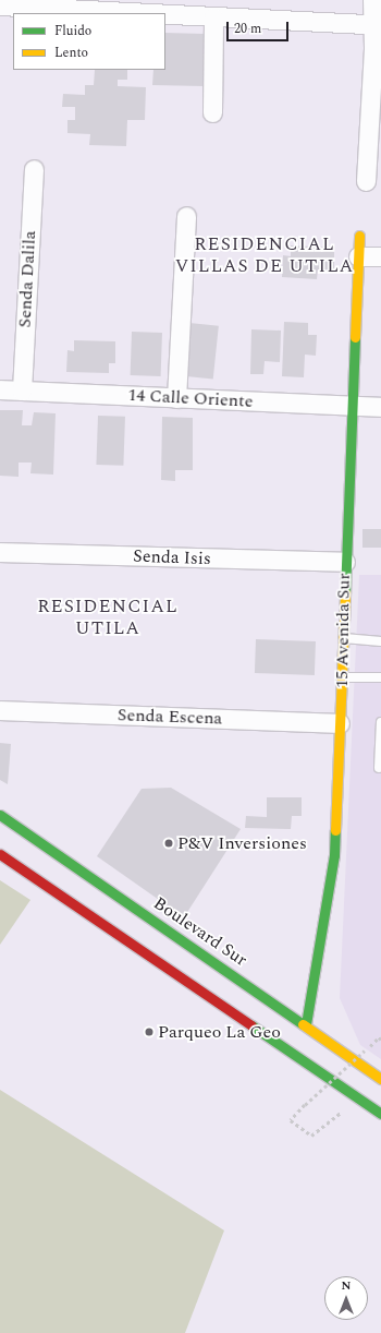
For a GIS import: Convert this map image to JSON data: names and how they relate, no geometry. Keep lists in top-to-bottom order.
{
  "streets": {
    "main road": ["15 Avenida Sur", "Boulevard Sur"],
    "street": [
      "Senda Dalila",
      "14 Calle Oriente",
      "Senda Isis",
      "Senda Escena"
    ]
  },
  "crossings": [
    ["Senda Dalila", "14 Calle Oriente"],
    ["14 Calle Oriente", "15 Avenida Sur"],
    ["Senda Isis", "15 Avenida Sur"],
    ["15 Avenida Sur", "Senda Escena"],
    ["15 Avenida Sur", "Boulevard Sur"]
  ],
  "districts": ["RESIDENCIAL VILLAS DE UTILA", "RESIDENCIAL UTILA"],
  "places": ["P&V Inversiones", "Parqueo La Geo"],
  "legend": ["Fluido", "Lento"],
  "scale_bar": "20 m",
  "north": "top"
}
